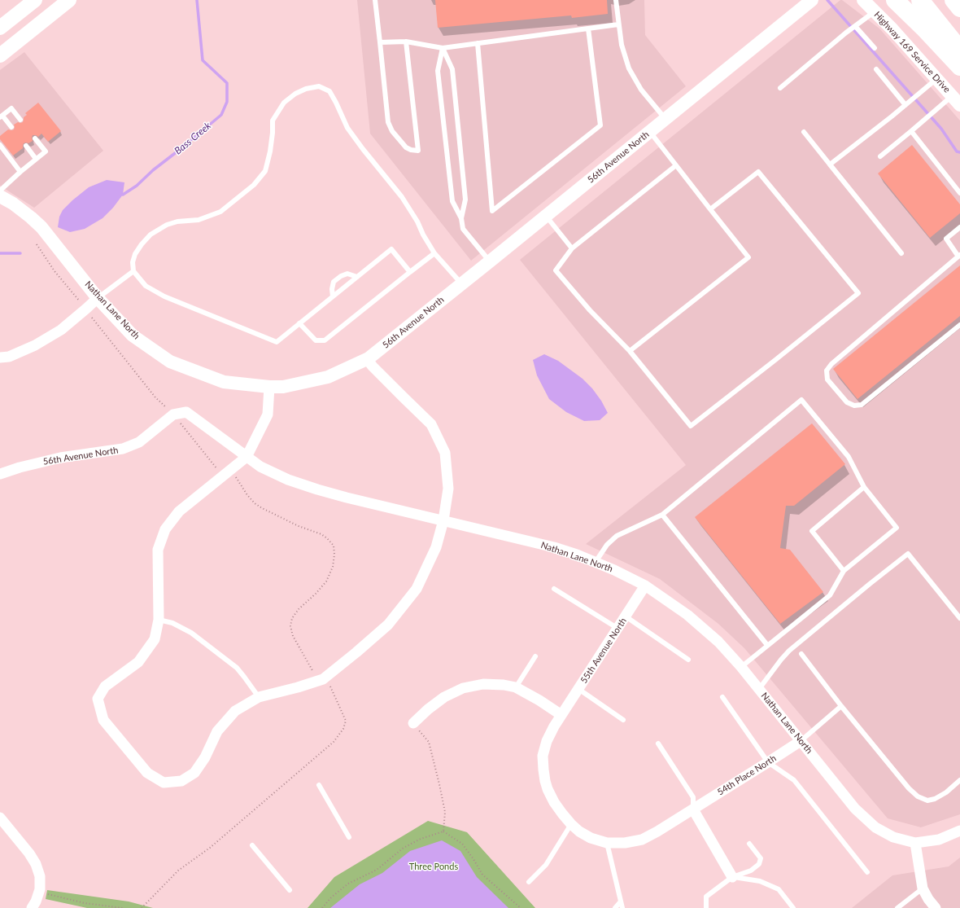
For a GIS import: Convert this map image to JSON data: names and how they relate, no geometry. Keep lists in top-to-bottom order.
{
  "streets": {
    "street": [
      "Highway 169 Service Drive",
      "56th Avenue North",
      "Nathan Lane North",
      "55th Avenue North",
      "54th Place North"
    ]
  },
  "crossings": [
    ["56th Avenue North", "Nathan Lane North"],
    ["Nathan Lane North", "55th Avenue North"],
    ["Nathan Lane North", "54th Place North"],
    ["55th Avenue North", "54th Place North"]
  ],
  "water": ["Bass Creek"],
  "parks": ["Three Ponds"]
}
